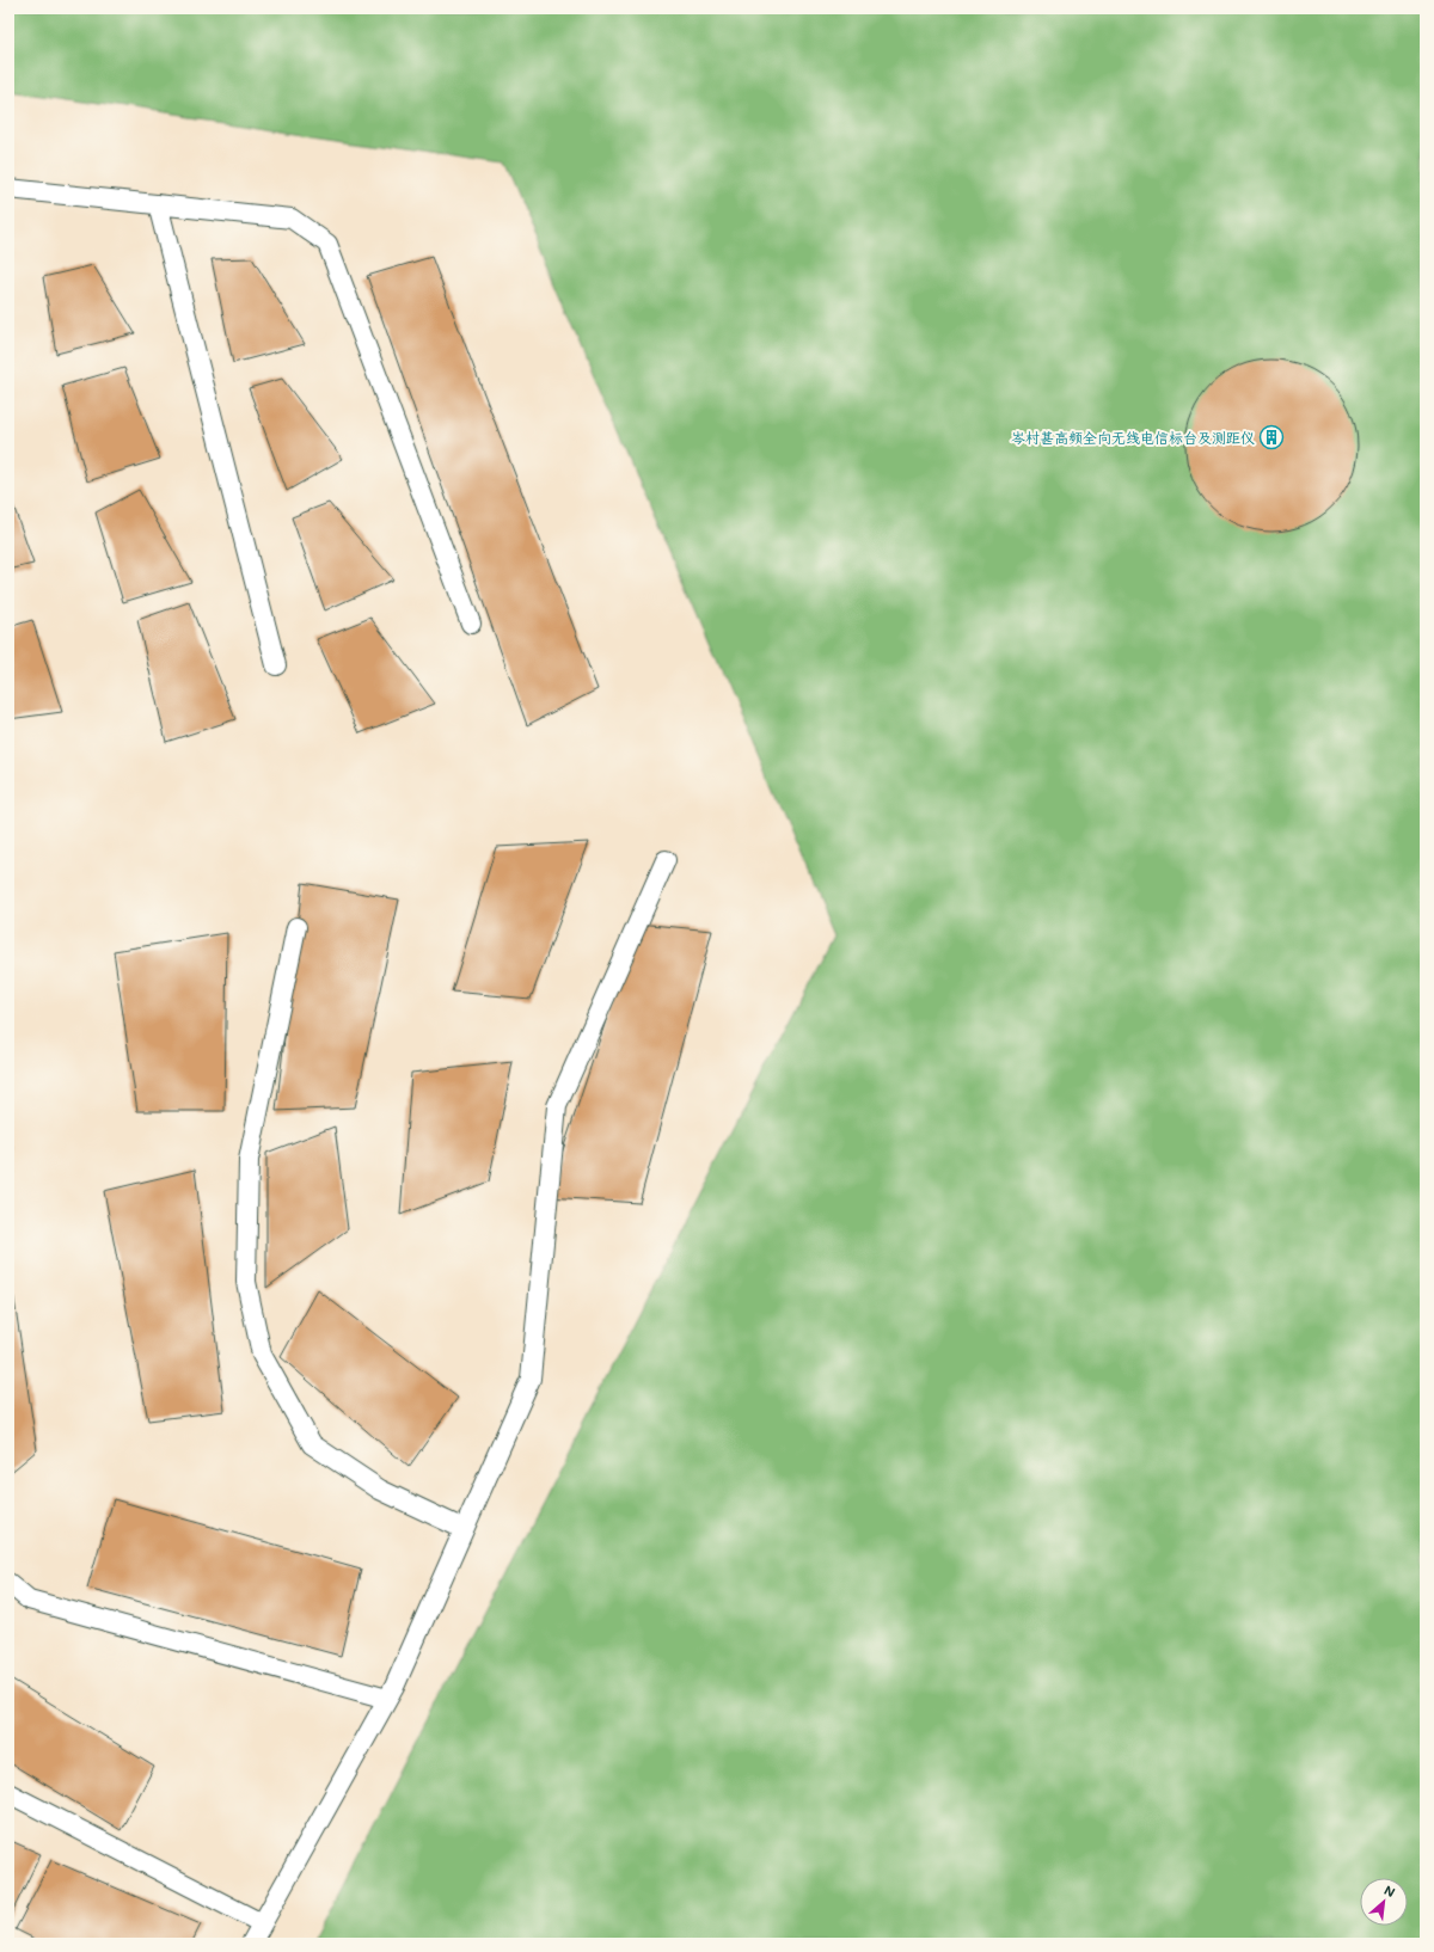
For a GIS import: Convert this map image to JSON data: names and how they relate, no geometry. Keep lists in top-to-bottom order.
{
  "places": {
    "building": ["岑村甚高频全向无线电信标台及测距仪"]
  },
  "north": "top right"
}
